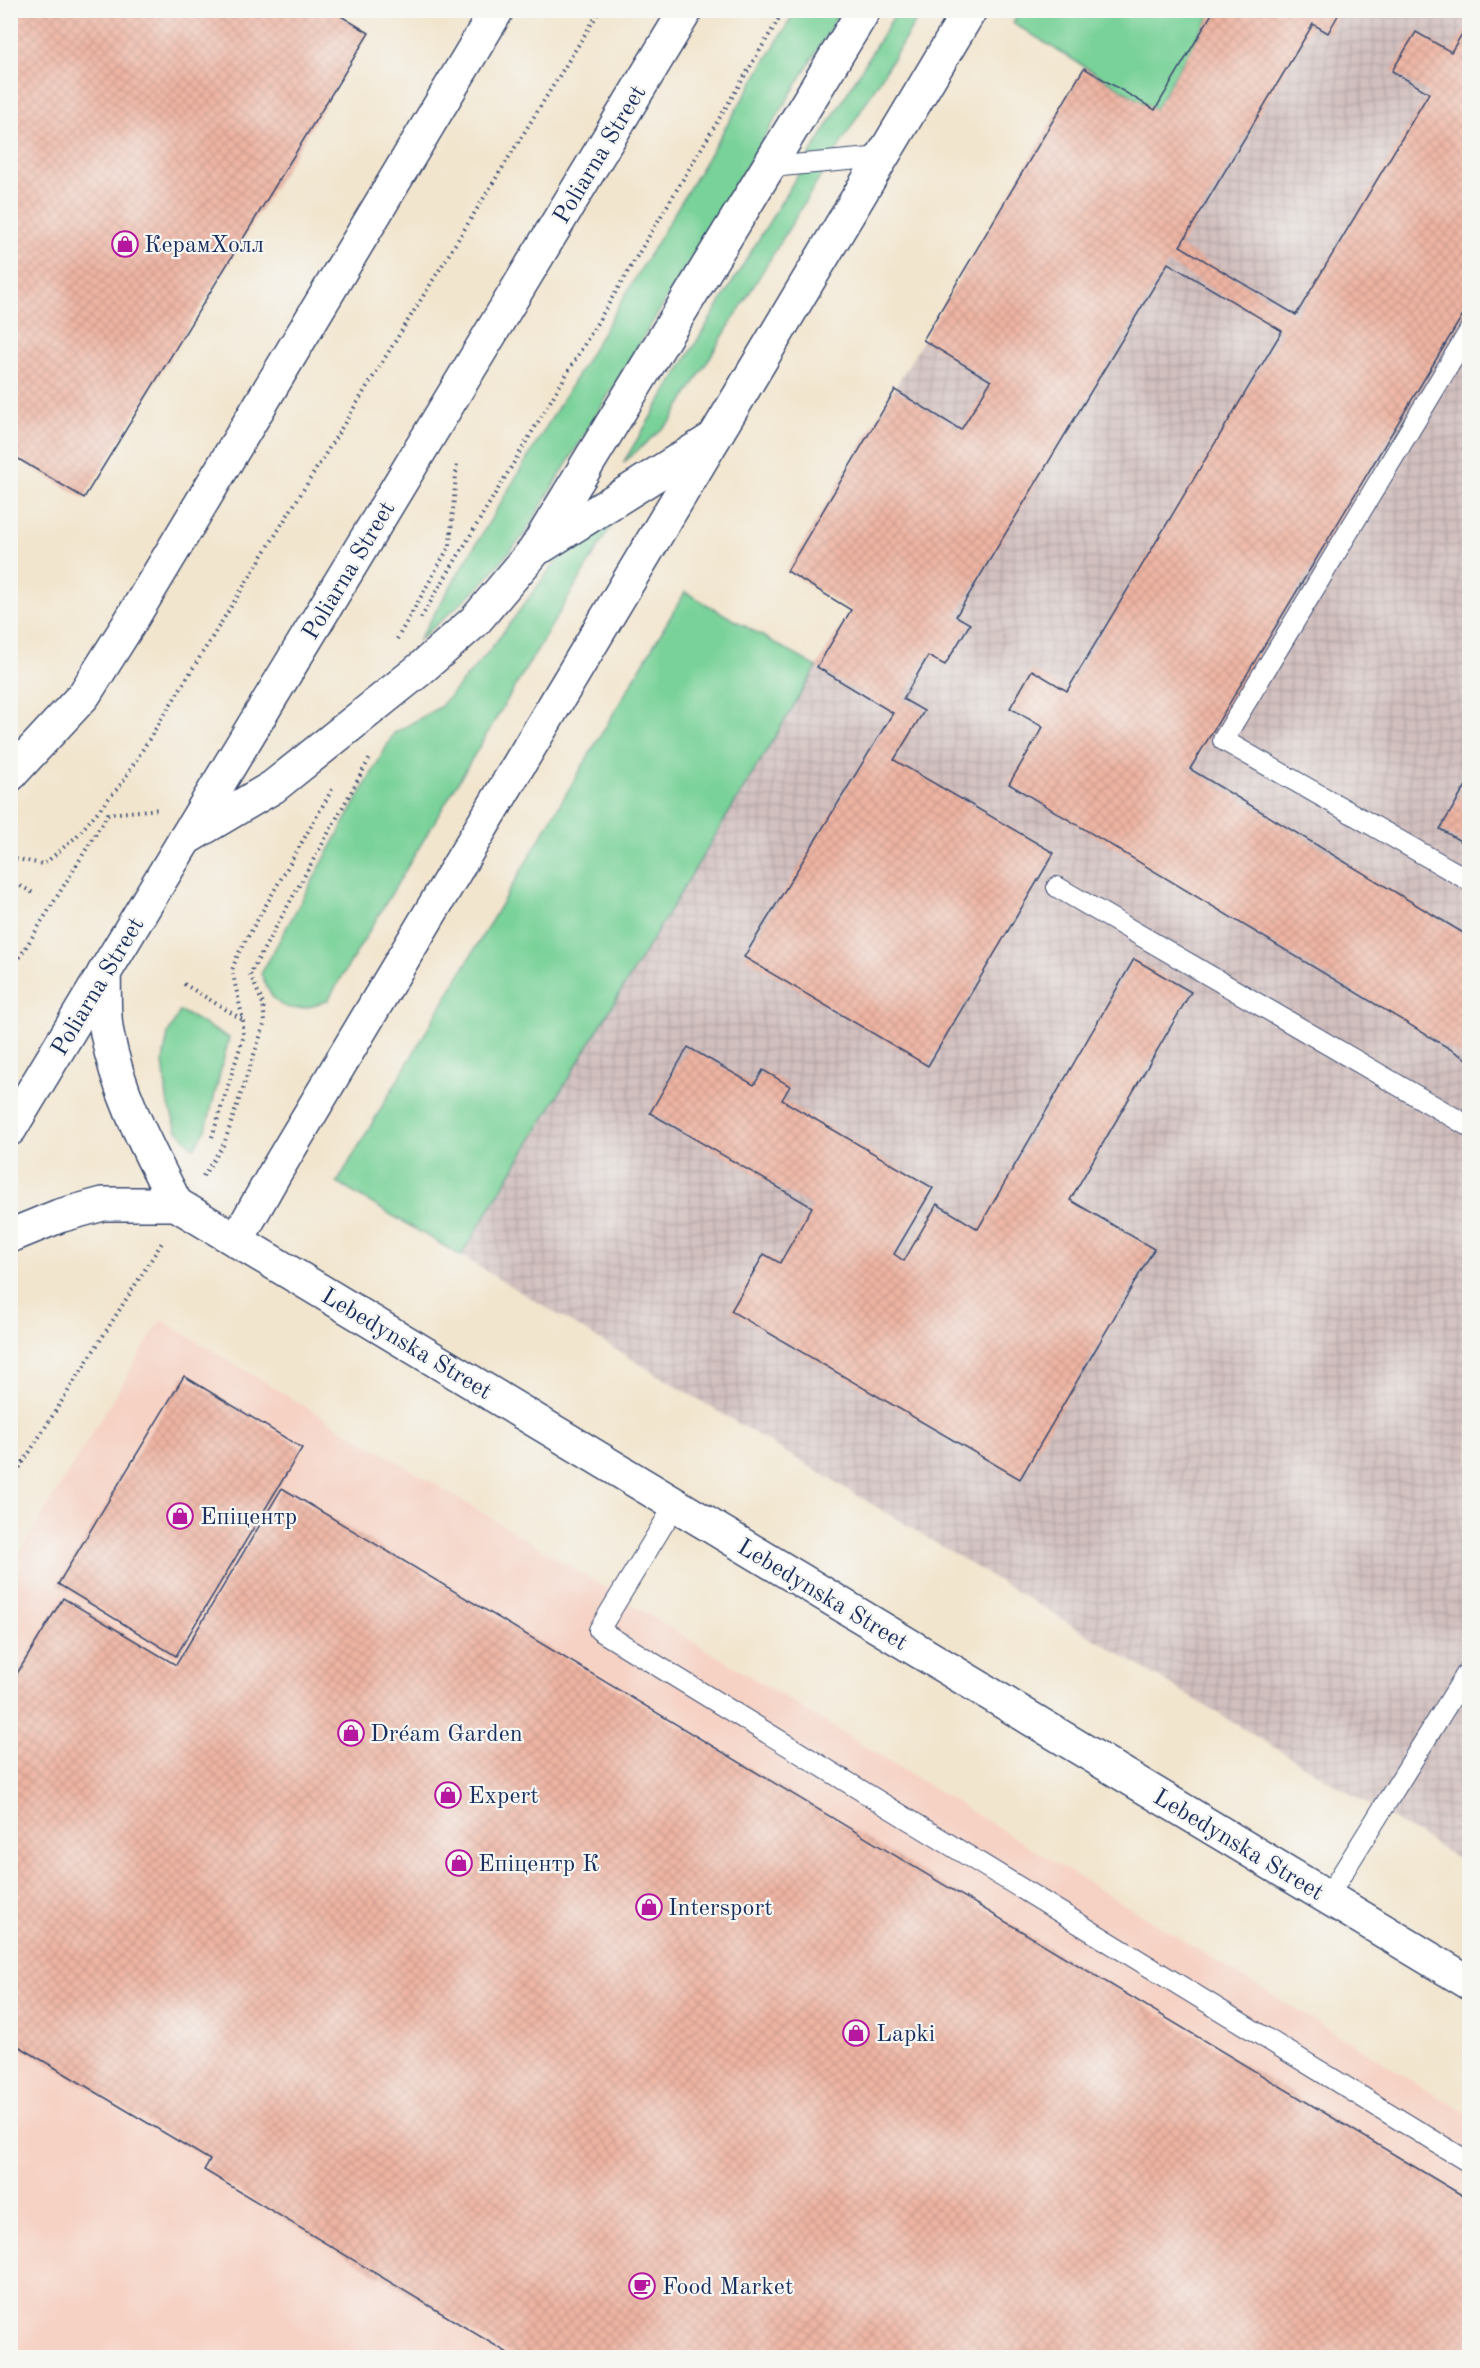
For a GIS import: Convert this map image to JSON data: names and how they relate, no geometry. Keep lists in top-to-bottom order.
{
  "streets": {
    "street": ["Poliarna Street", "Lebedynska Street"]
  },
  "places": {
    "shop": [
      "КерамХолл",
      "Епіцентр",
      "Dréam Garden",
      "Expert",
      "Епіцентр К",
      "Intersport",
      "Lapki"
    ],
    "cafe": ["Food Market"]
  }
}
